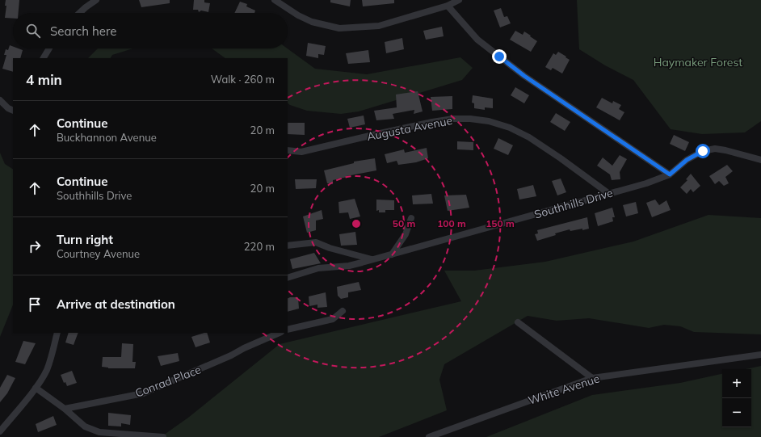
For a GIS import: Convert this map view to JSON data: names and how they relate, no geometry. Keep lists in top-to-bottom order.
{
  "streets": {
    "street": [
      "Augusta Avenue",
      "Southhills Drive",
      "Conrad Place",
      "White Avenue"
    ]
  },
  "crossings": [
    ["Augusta Avenue", "Southhills Drive"]
  ],
  "parks": ["Haymaker Forest"],
  "page": {
    "search": "Search here",
    "heading": ["4 min", "Walk · 260 m"],
    "list": [
      ["Continue", "Buckhannon Avenue", "20 m"],
      ["Continue", "Southhills Drive", "20 m"],
      ["Turn right", "Courtney Avenue", "220 m"],
      "Arrive at destination"
    ],
    "map_buttons": ["+", "−"]
  },
  "rings": ["50 m", "100 m", "150 m"]
}
